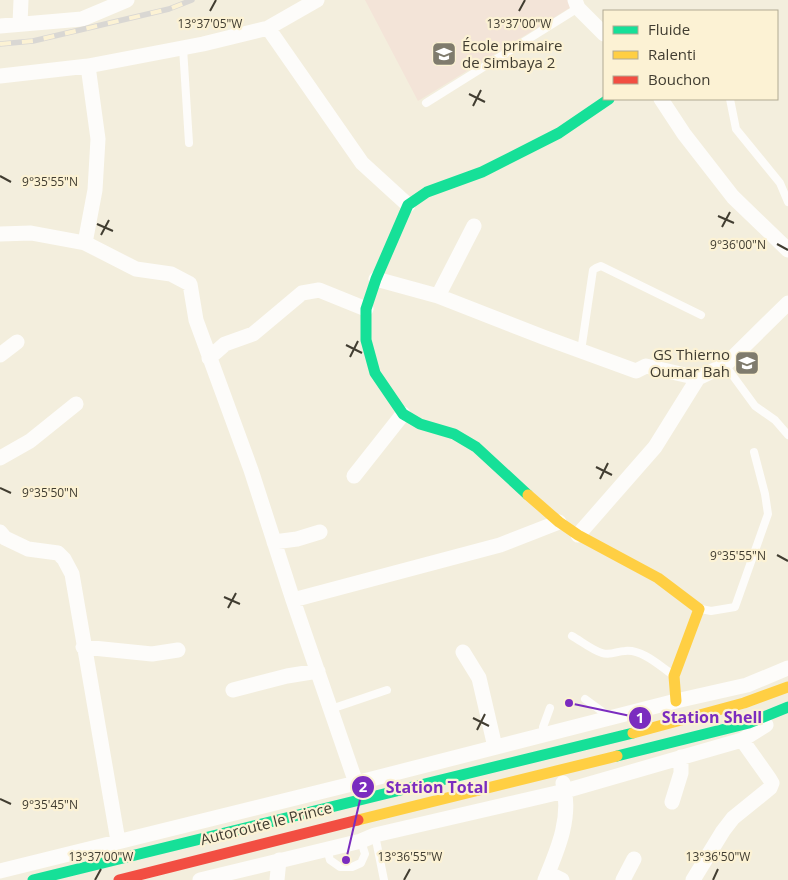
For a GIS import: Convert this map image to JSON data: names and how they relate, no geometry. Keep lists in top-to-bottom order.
{
  "streets": {
    "main road": ["Autoroute le Prince"]
  },
  "places": {
    "school or university": ["École primaire de Simbaya 2", "GS Thierno Oumar Bah"],
    "other": ["Station Shell", "Station Total"]
  },
  "legend": ["Fluide", "Ralenti", "Bouchon"],
  "coordinates": [
    "13°37'05\"W",
    "13°37'00\"W",
    "9°35'55\"N",
    "9°36'00\"N",
    "9°35'50\"N",
    "9°35'45\"N",
    "13°36'55\"W",
    "13°36'50\"W"
  ]
}
